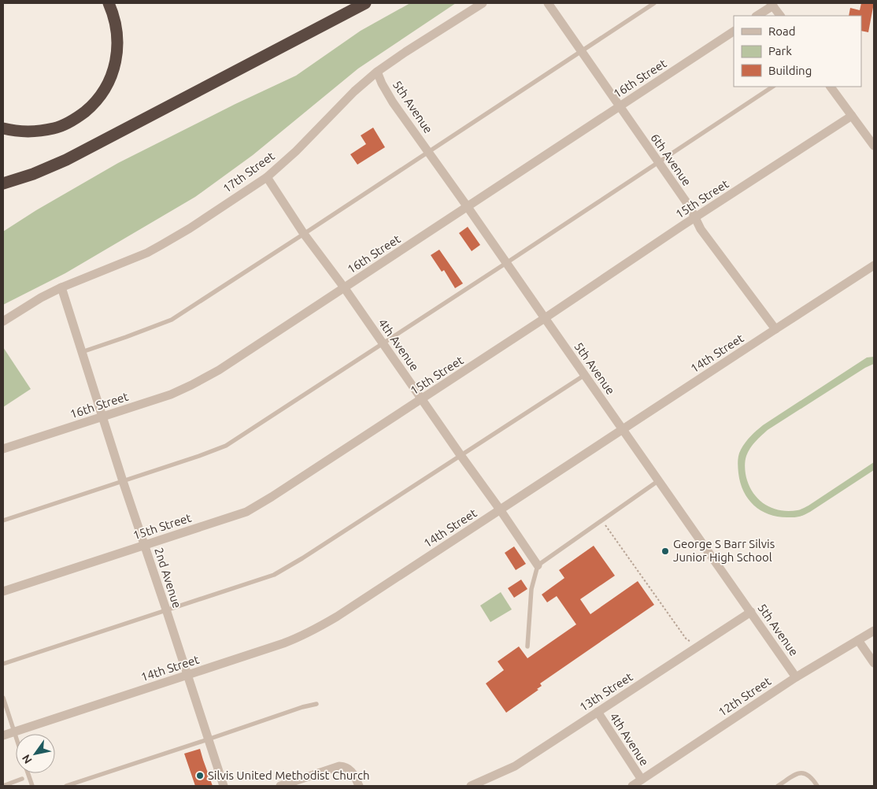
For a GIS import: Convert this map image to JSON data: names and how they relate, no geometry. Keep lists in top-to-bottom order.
{
  "streets": {
    "street": [
      "16th Street",
      "5th Avenue",
      "6th Avenue",
      "17th Street",
      "15th Street",
      "4th Avenue",
      "14th Street",
      "2nd Avenue",
      "13th Street",
      "12th Street"
    ]
  },
  "crossings": [
    ["16th Street", "5th Avenue"],
    ["16th Street", "6th Avenue"],
    ["16th Street", "4th Avenue"],
    ["16th Street", "2nd Avenue"],
    ["5th Avenue", "17th Street"],
    ["5th Avenue", "15th Street"],
    ["5th Avenue", "14th Street"],
    ["5th Avenue", "13th Street"],
    ["5th Avenue", "12th Street"],
    ["6th Avenue", "15th Street"],
    ["6th Avenue", "14th Street"],
    ["17th Street", "4th Avenue"],
    ["17th Street", "2nd Avenue"],
    ["15th Street", "4th Avenue"],
    ["15th Street", "2nd Avenue"],
    ["4th Avenue", "14th Street"],
    ["4th Avenue", "13th Street"],
    ["4th Avenue", "12th Street"],
    ["14th Street", "2nd Avenue"]
  ],
  "places": ["George S Barr Silvis Junior High School", "Silvis United Methodist Church"],
  "legend": ["Road", "Park", "Building"],
  "north": "bottom left"
}
